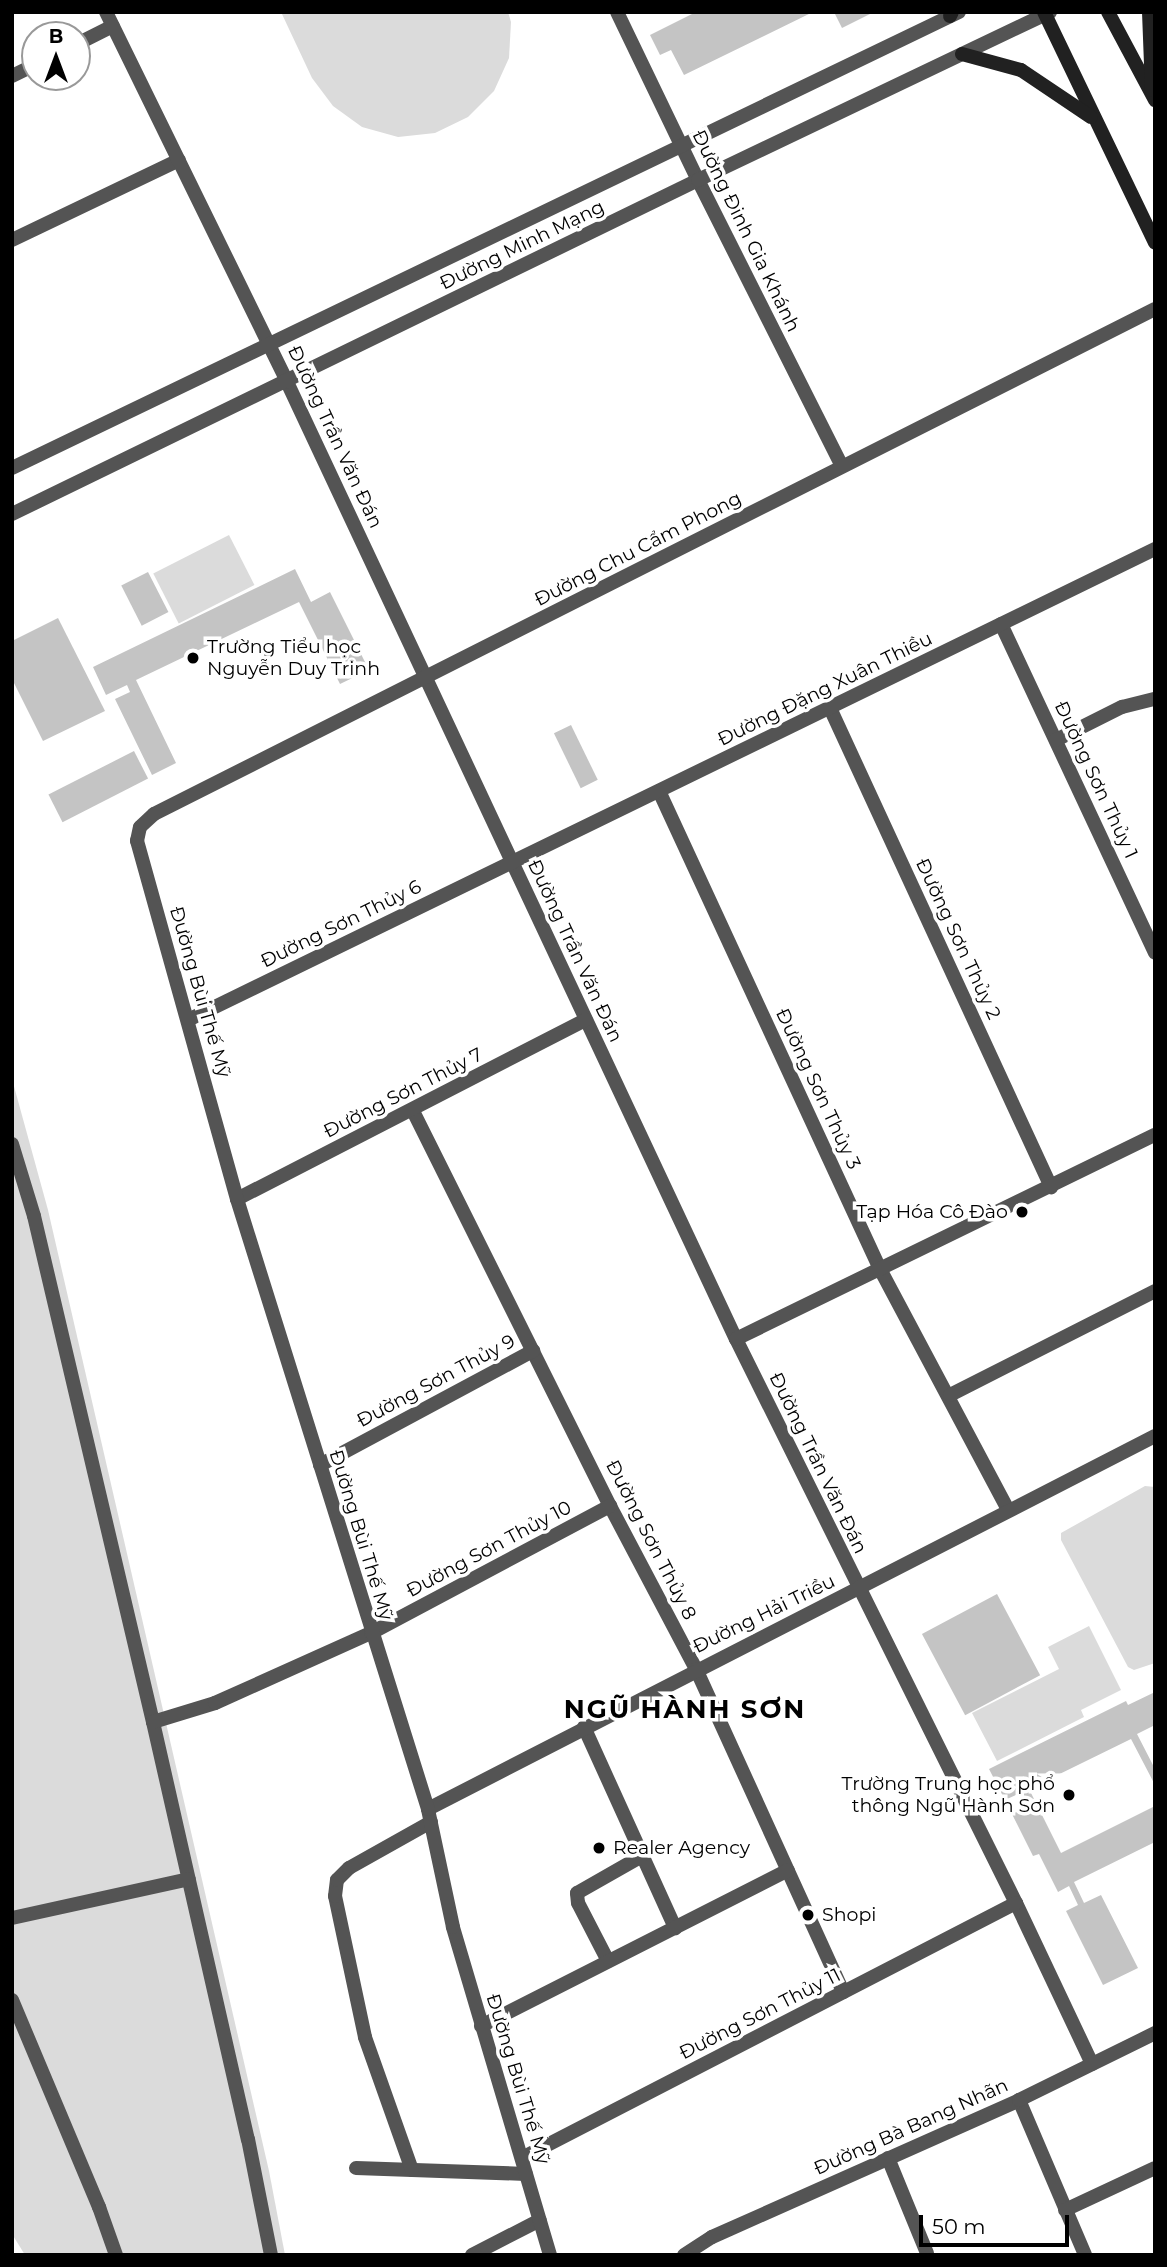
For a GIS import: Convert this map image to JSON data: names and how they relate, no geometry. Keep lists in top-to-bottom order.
{
  "streets": {
    "street": [
      "Đường Đinh Gia Khánh",
      "Đường Minh Mạng",
      "Đường Trần Văn Đán",
      "Đường Chu Cẩm Phong",
      "Đường Đặng Xuân Thiều",
      "Đường Sơn Thủy 1",
      "Đường Sơn Thủy 6",
      "Đường Sơn Thủy 2",
      "Đường Bùi Thế Mỹ",
      "Đường Sơn Thủy 3",
      "Đường Sơn Thủy 7",
      "Đường Sơn Thủy 9",
      "Đường Sơn Thủy 8",
      "Đường Sơn Thủy 10",
      "Đường Hải Triều",
      "Đường Sơn Thủy 11",
      "Đường Bà Bang Nhãn"
    ]
  },
  "crossings": [
    ["Đường Đinh Gia Khánh", "Đường Minh Mạng"],
    ["Đường Đinh Gia Khánh", "Đường Chu Cẩm Phong"],
    ["Đường Minh Mạng", "Đường Trần Văn Đán"],
    ["Đường Trần Văn Đán", "Đường Chu Cẩm Phong"],
    ["Đường Trần Văn Đán", "Đường Đặng Xuân Thiều"],
    ["Đường Trần Văn Đán", "Đường Sơn Thủy 6"],
    ["Đường Trần Văn Đán", "Đường Sơn Thủy 7"],
    ["Đường Trần Văn Đán", "Đường Hải Triều"],
    ["Đường Trần Văn Đán", "Đường Sơn Thủy 11"],
    ["Đường Trần Văn Đán", "Đường Bà Bang Nhãn"],
    ["Đường Chu Cẩm Phong", "Đường Bùi Thế Mỹ"],
    ["Đường Đặng Xuân Thiều", "Đường Sơn Thủy 1"],
    ["Đường Đặng Xuân Thiều", "Đường Sơn Thủy 6"],
    ["Đường Đặng Xuân Thiều", "Đường Sơn Thủy 2"],
    ["Đường Đặng Xuân Thiều", "Đường Sơn Thủy 3"],
    ["Đường Sơn Thủy 6", "Đường Bùi Thế Mỹ"],
    ["Đường Bùi Thế Mỹ", "Đường Sơn Thủy 7"],
    ["Đường Bùi Thế Mỹ", "Đường Sơn Thủy 9"],
    ["Đường Bùi Thế Mỹ", "Đường Sơn Thủy 10"],
    ["Đường Bùi Thế Mỹ", "Đường Hải Triều"],
    ["Đường Bùi Thế Mỹ", "Đường Sơn Thủy 11"],
    ["Đường Sơn Thủy 3", "Đường Hải Triều"],
    ["Đường Sơn Thủy 7", "Đường Sơn Thủy 8"],
    ["Đường Sơn Thủy 9", "Đường Sơn Thủy 8"],
    ["Đường Sơn Thủy 8", "Đường Sơn Thủy 10"],
    ["Đường Sơn Thủy 8", "Đường Hải Triều"],
    ["Đường Sơn Thủy 8", "Đường Sơn Thủy 11"]
  ],
  "districts": ["NGŨ HÀNH SƠN"],
  "places": [
    "Trường Tiểu học Nguyễn Duy Trinh",
    "Tạp Hóa Cô Đào",
    "Trường Trung học phổ thông Ngũ Hành Sơn",
    "Realer Agency",
    "Shopi"
  ],
  "scale_bar": "50 m",
  "north": "top"
}
